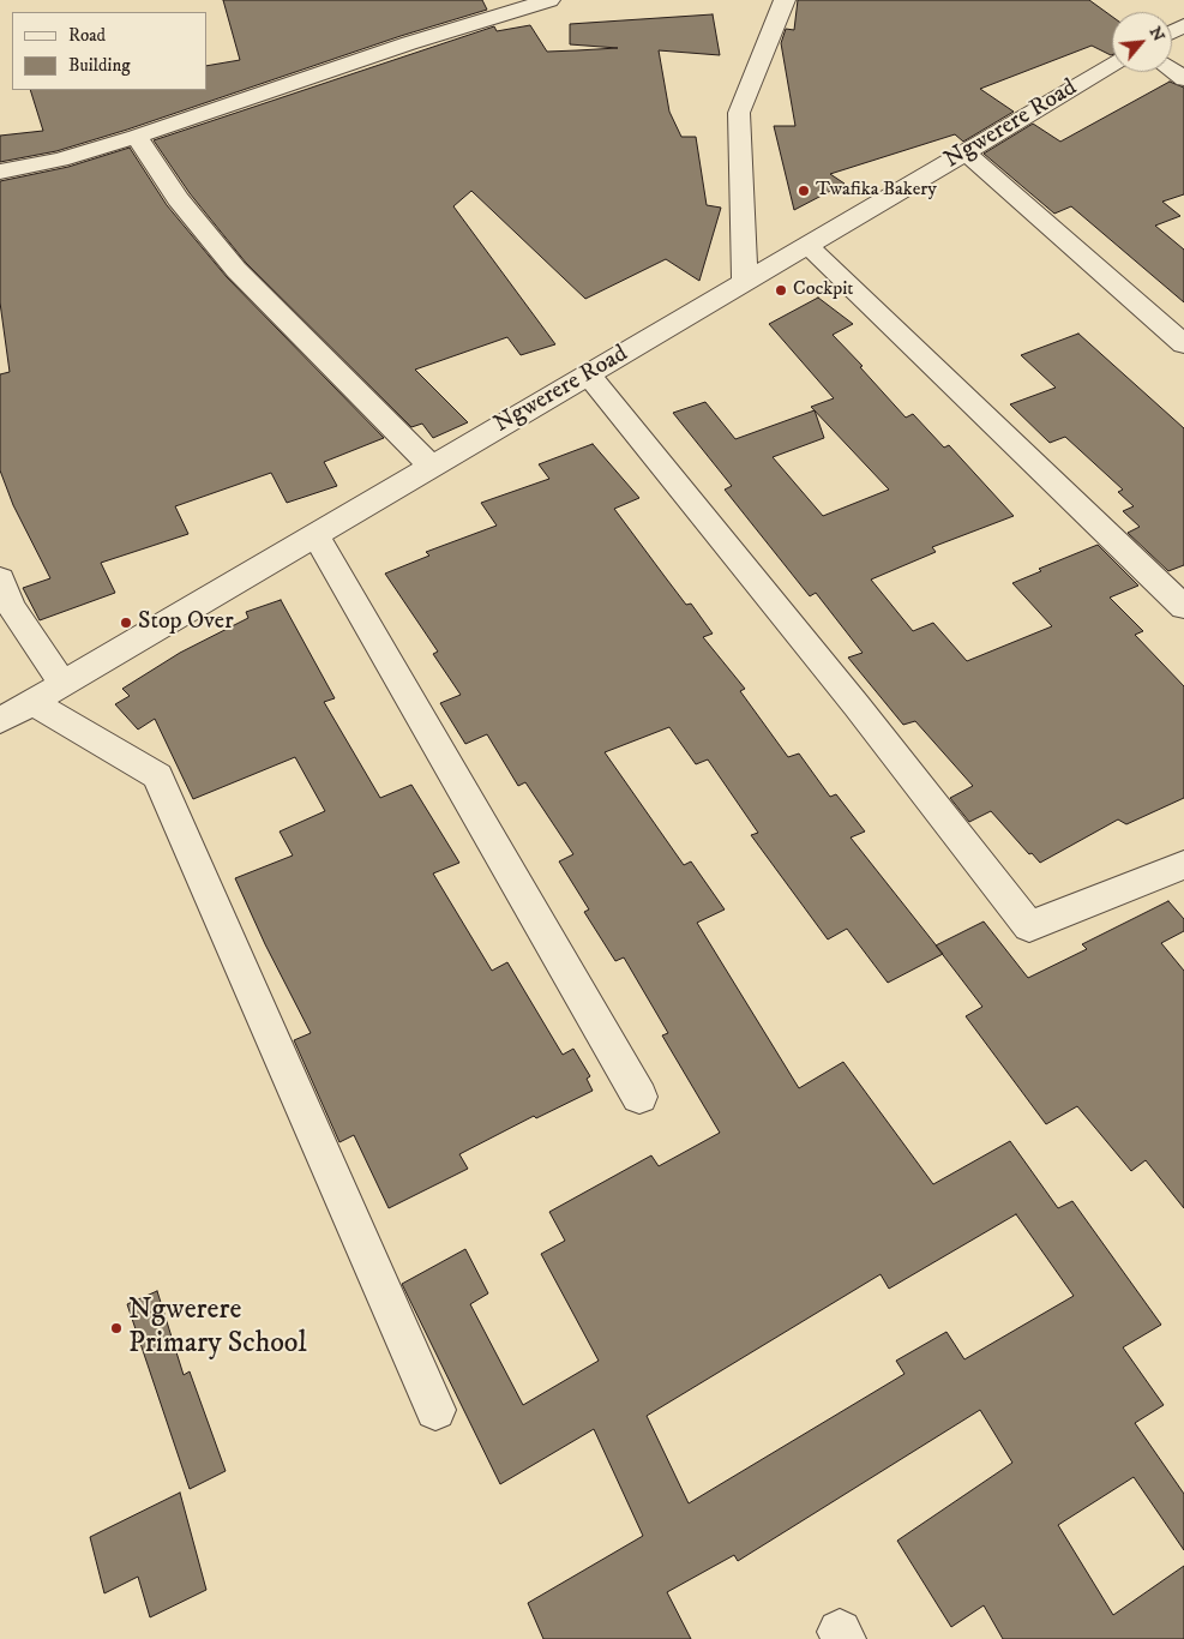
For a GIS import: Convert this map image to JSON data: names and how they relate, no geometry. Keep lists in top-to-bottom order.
{
  "streets": {
    "street": ["Ngwerere Road"]
  },
  "places": [
    "Twafika Bakery",
    "Cockpit",
    "Stop Over",
    "Ngwerere Primary School"
  ],
  "legend": ["Road", "Building"],
  "north": "top right"
}
